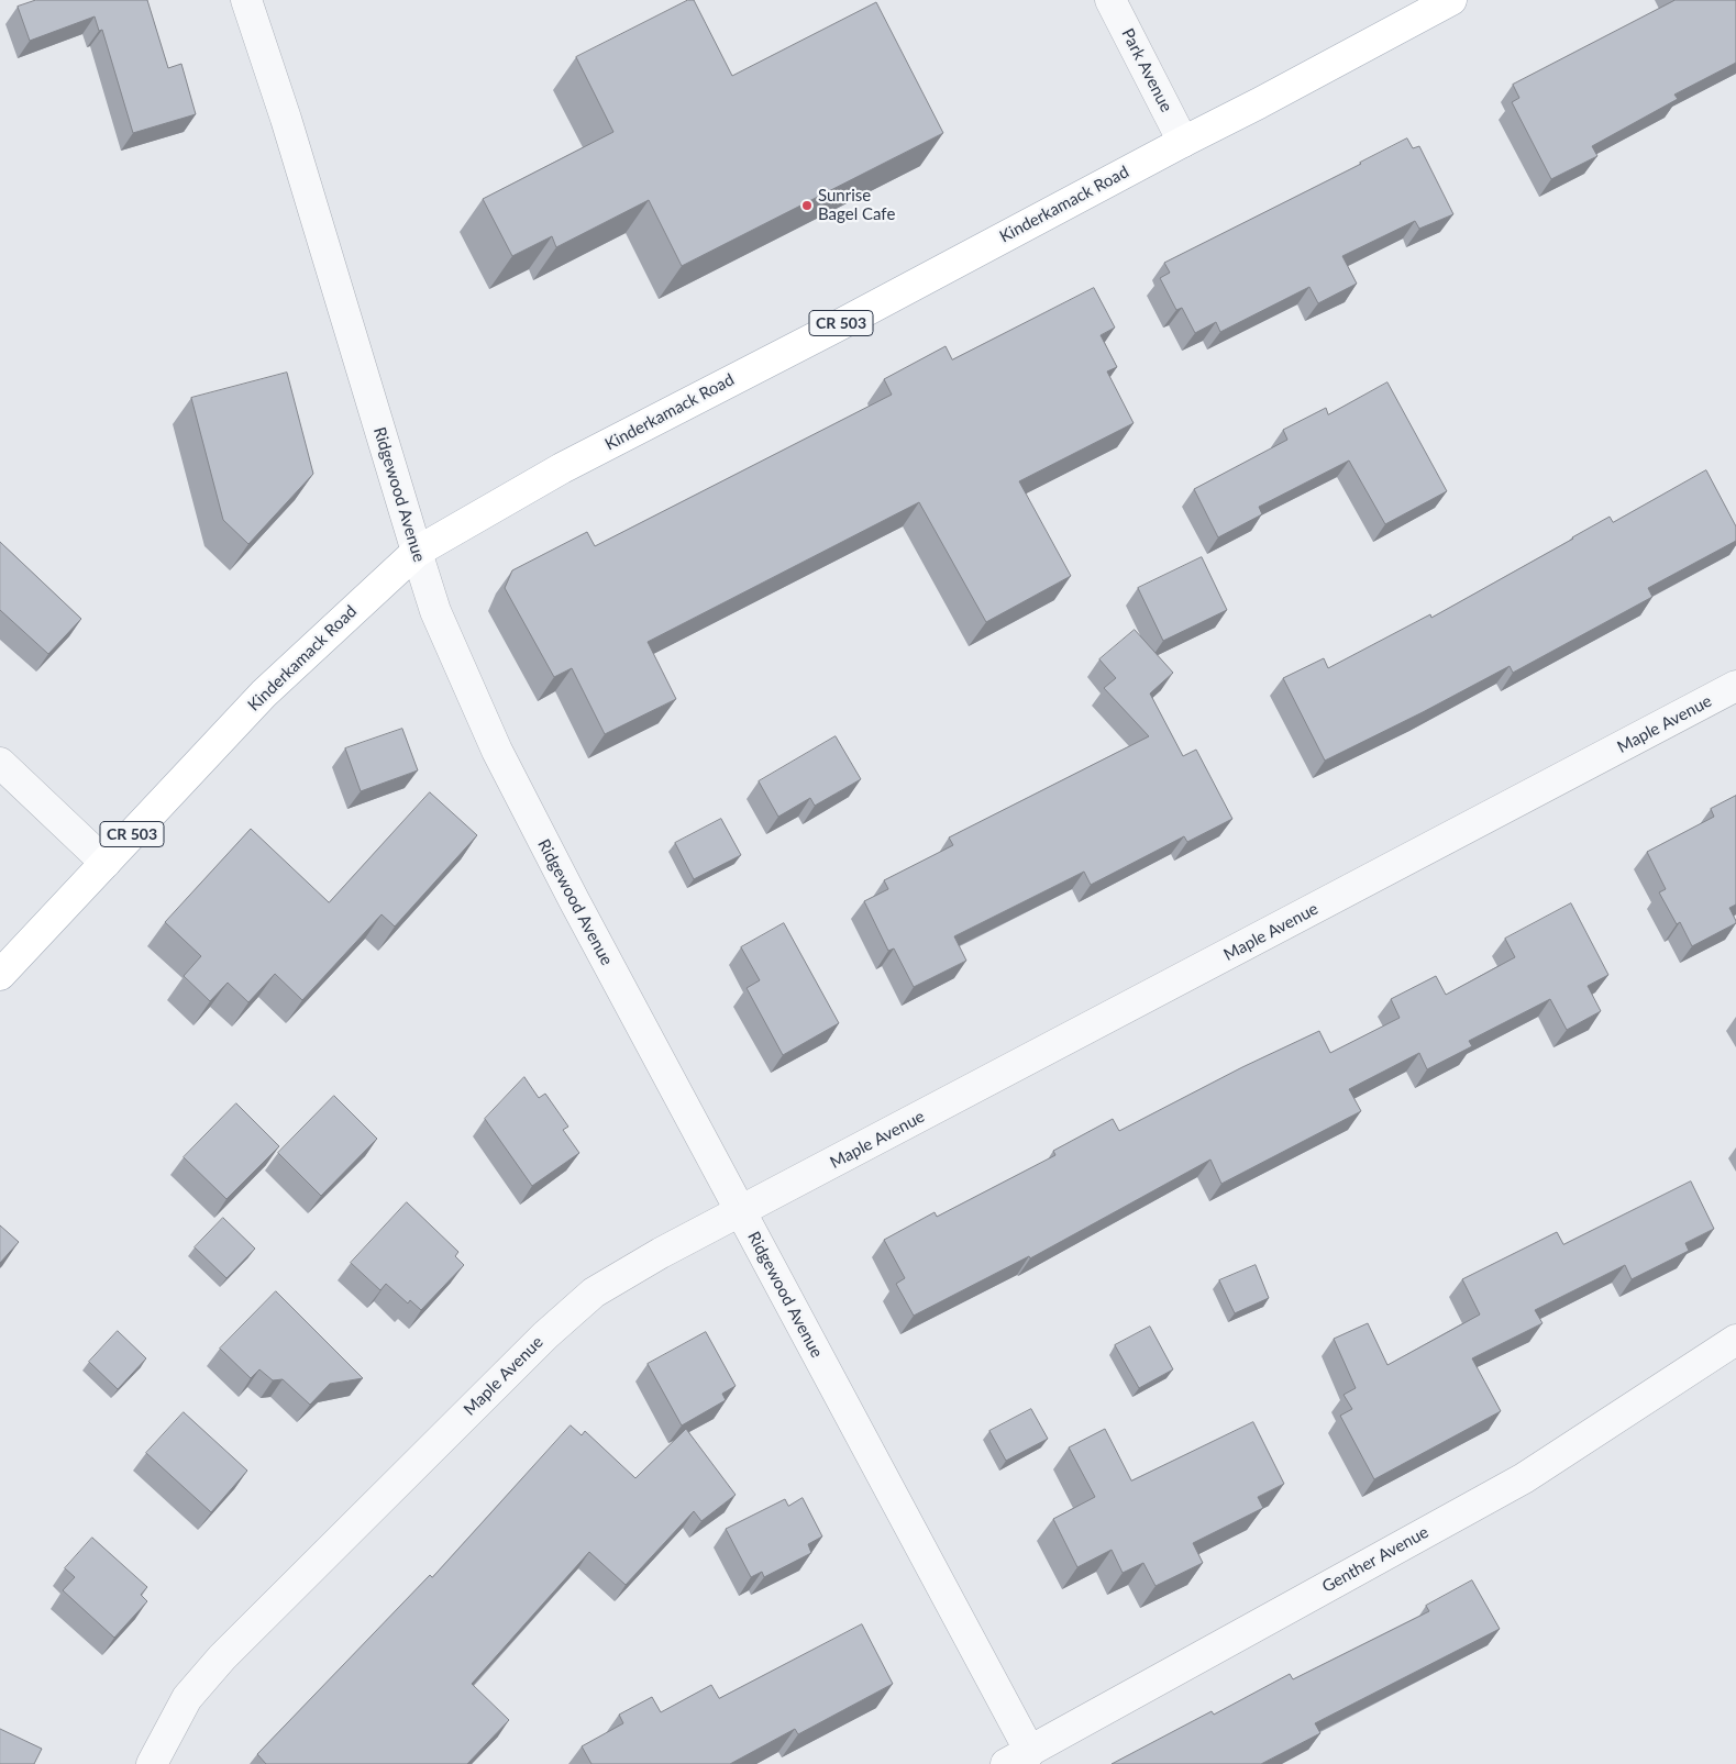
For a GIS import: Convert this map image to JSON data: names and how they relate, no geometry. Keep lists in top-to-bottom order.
{
  "streets": {
    "main road": ["Kinderkamack Road", "CR 503"],
    "street": [
      "Park Avenue",
      "Ridgewood Avenue",
      "Maple Avenue",
      "Genther Avenue"
    ]
  },
  "crossings": [
    ["Park Avenue", "Kinderkamack Road"],
    ["Kinderkamack Road", "Ridgewood Avenue"],
    ["Ridgewood Avenue", "Maple Avenue"],
    ["Ridgewood Avenue", "Genther Avenue"]
  ],
  "places": ["Sunrise Bagel Cafe"]
}
